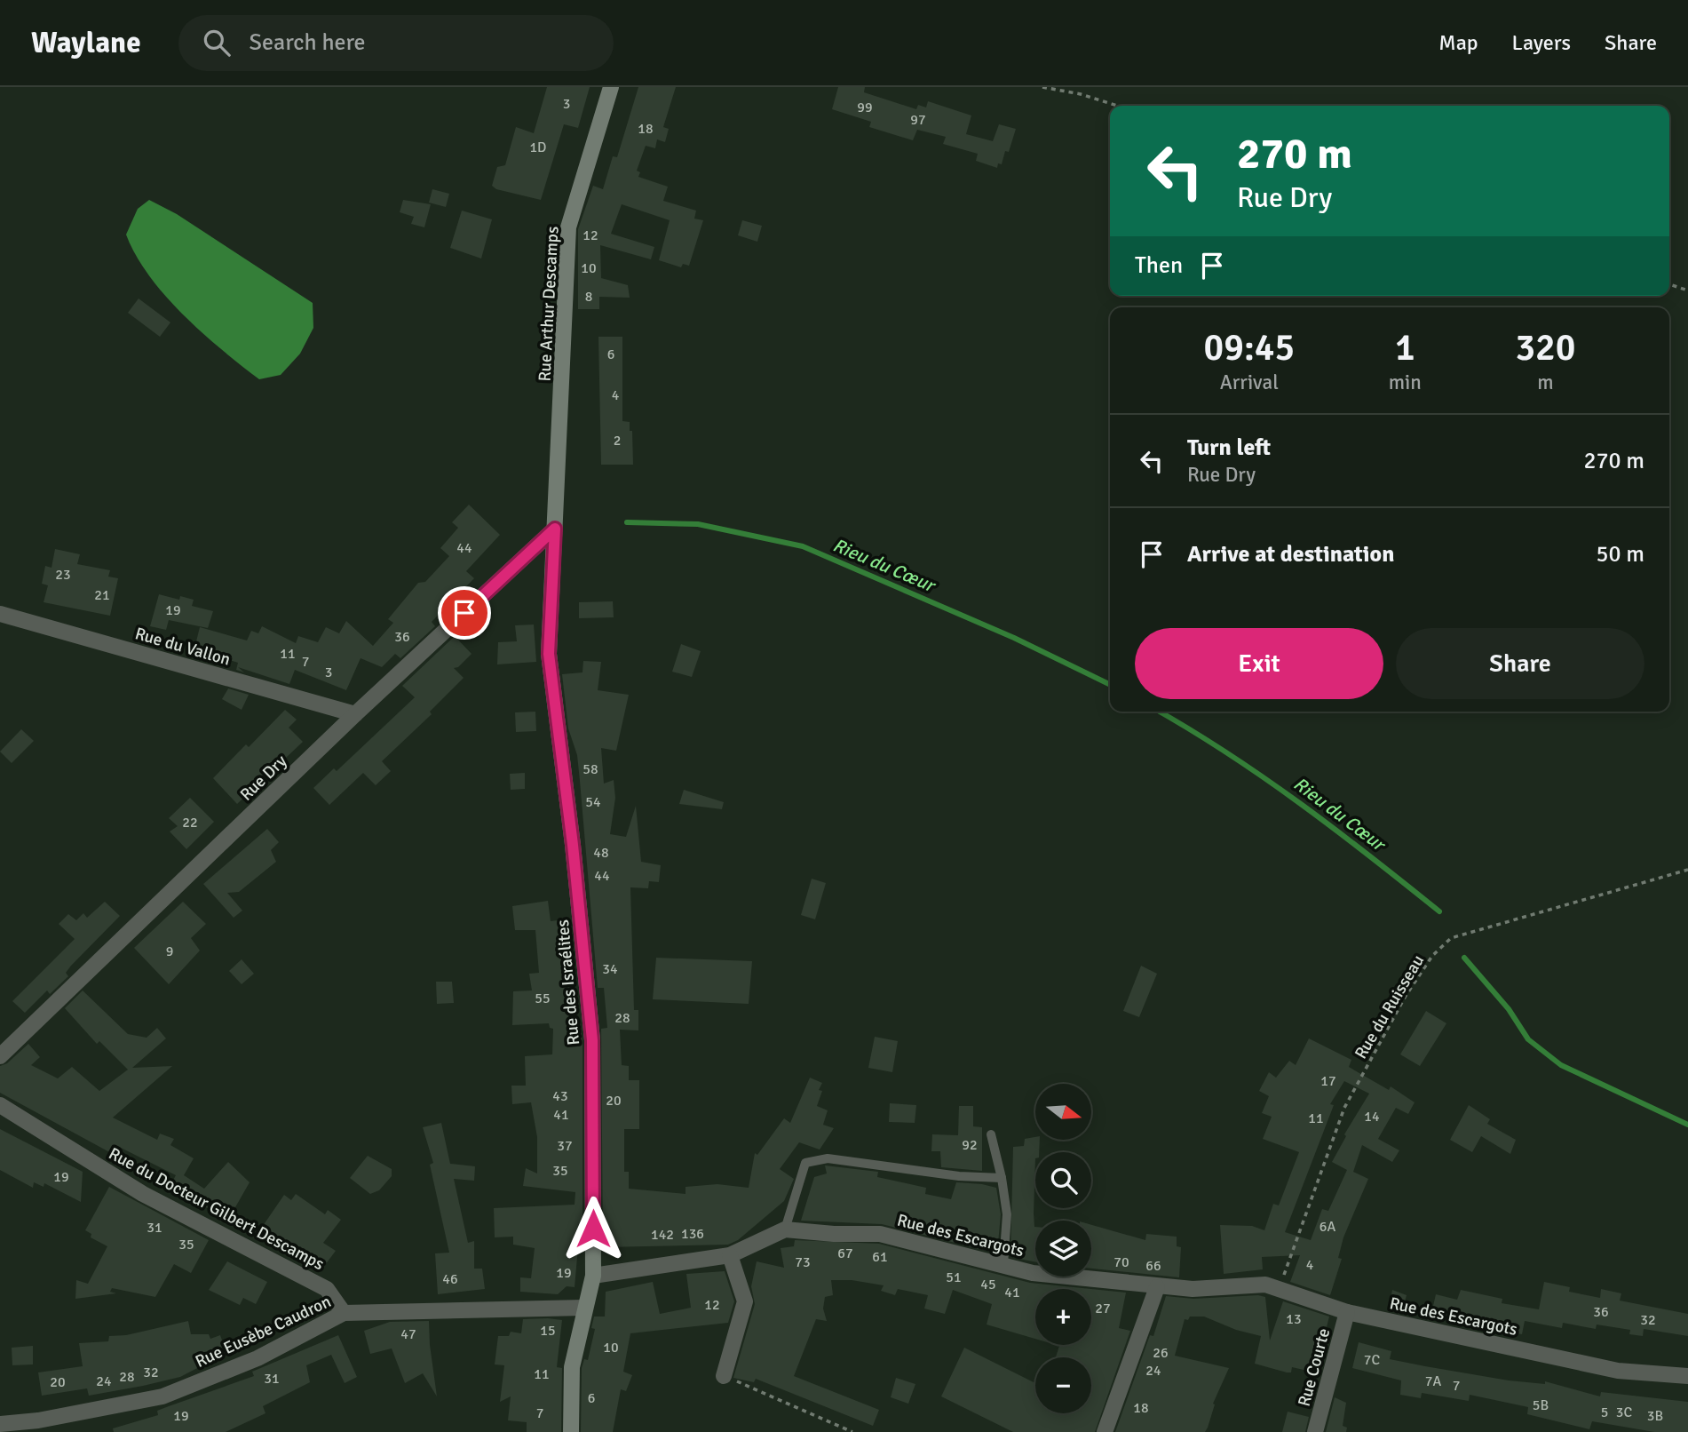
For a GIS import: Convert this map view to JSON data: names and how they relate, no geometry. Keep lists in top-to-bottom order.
{
  "streets": {
    "street": [
      "Rue Arthur Descamps",
      "Rue du Vallon",
      "Rue Dry",
      "Rue des Israélites",
      "Rue du Docteur Gilbert Descamps",
      "Rue des Escargots",
      "Rue Eusèbe Caudron",
      "Rue Courte"
    ],
    "path": ["Rue du Ruisseau"]
  },
  "crossings": [
    ["Rue Arthur Descamps", "Rue Dry"],
    ["Rue Arthur Descamps", "Rue des Israélites"],
    ["Rue du Vallon", "Rue Dry"],
    ["Rue Dry", "Rue des Israélites"],
    ["Rue des Israélites", "Rue Eusèbe Caudron"],
    ["Rue du Ruisseau", "Rue des Escargots"],
    ["Rue du Docteur Gilbert Descamps", "Rue Eusèbe Caudron"],
    ["Rue des Escargots", "Rue Courte"]
  ],
  "water": ["Rieu du Cœur"],
  "house_numbers": [
    "3",
    "99",
    "97",
    "18",
    "1D",
    "12",
    "10",
    "8",
    "6",
    "4",
    "2",
    "44",
    "23",
    "21",
    "19",
    "36",
    "11",
    "7",
    "3",
    "58",
    "54",
    "22",
    "48",
    "44",
    "9",
    "34",
    "55",
    "28",
    "17",
    "43",
    "20",
    "41",
    "14",
    "11",
    "92",
    "37",
    "35",
    "19",
    "6A",
    "31",
    "136",
    "142",
    "35",
    "67",
    "61",
    "73",
    "70",
    "4",
    "66",
    "19",
    "51",
    "46",
    "45",
    "41",
    "12",
    "27",
    "36",
    "13",
    "32",
    "15",
    "47",
    "10",
    "26",
    "7C",
    "24",
    "32",
    "11",
    "28",
    "31",
    "24",
    "7A",
    "20",
    "7",
    "6",
    "5B",
    "18",
    "5",
    "3C",
    "7",
    "19",
    "3B"
  ],
  "north": "right",
  "page": {
    "header": "Waylane",
    "search": "Search here",
    "nav": ["Map", "Layers", "Share"],
    "turn": ["270 m", "Rue Dry"],
    "then": "Then",
    "eta": [
      "09:45",
      "Arrival",
      "1",
      "min",
      "320",
      "m"
    ],
    "list": [
      {
        "name": "Turn left",
        "note": "Rue Dry",
        "value": "270 m"
      },
      {
        "name": "Arrive at destination",
        "value": "50 m"
      }
    ],
    "buttons": ["Exit", "Share"],
    "map_buttons": ["+", "−"]
  }
}
